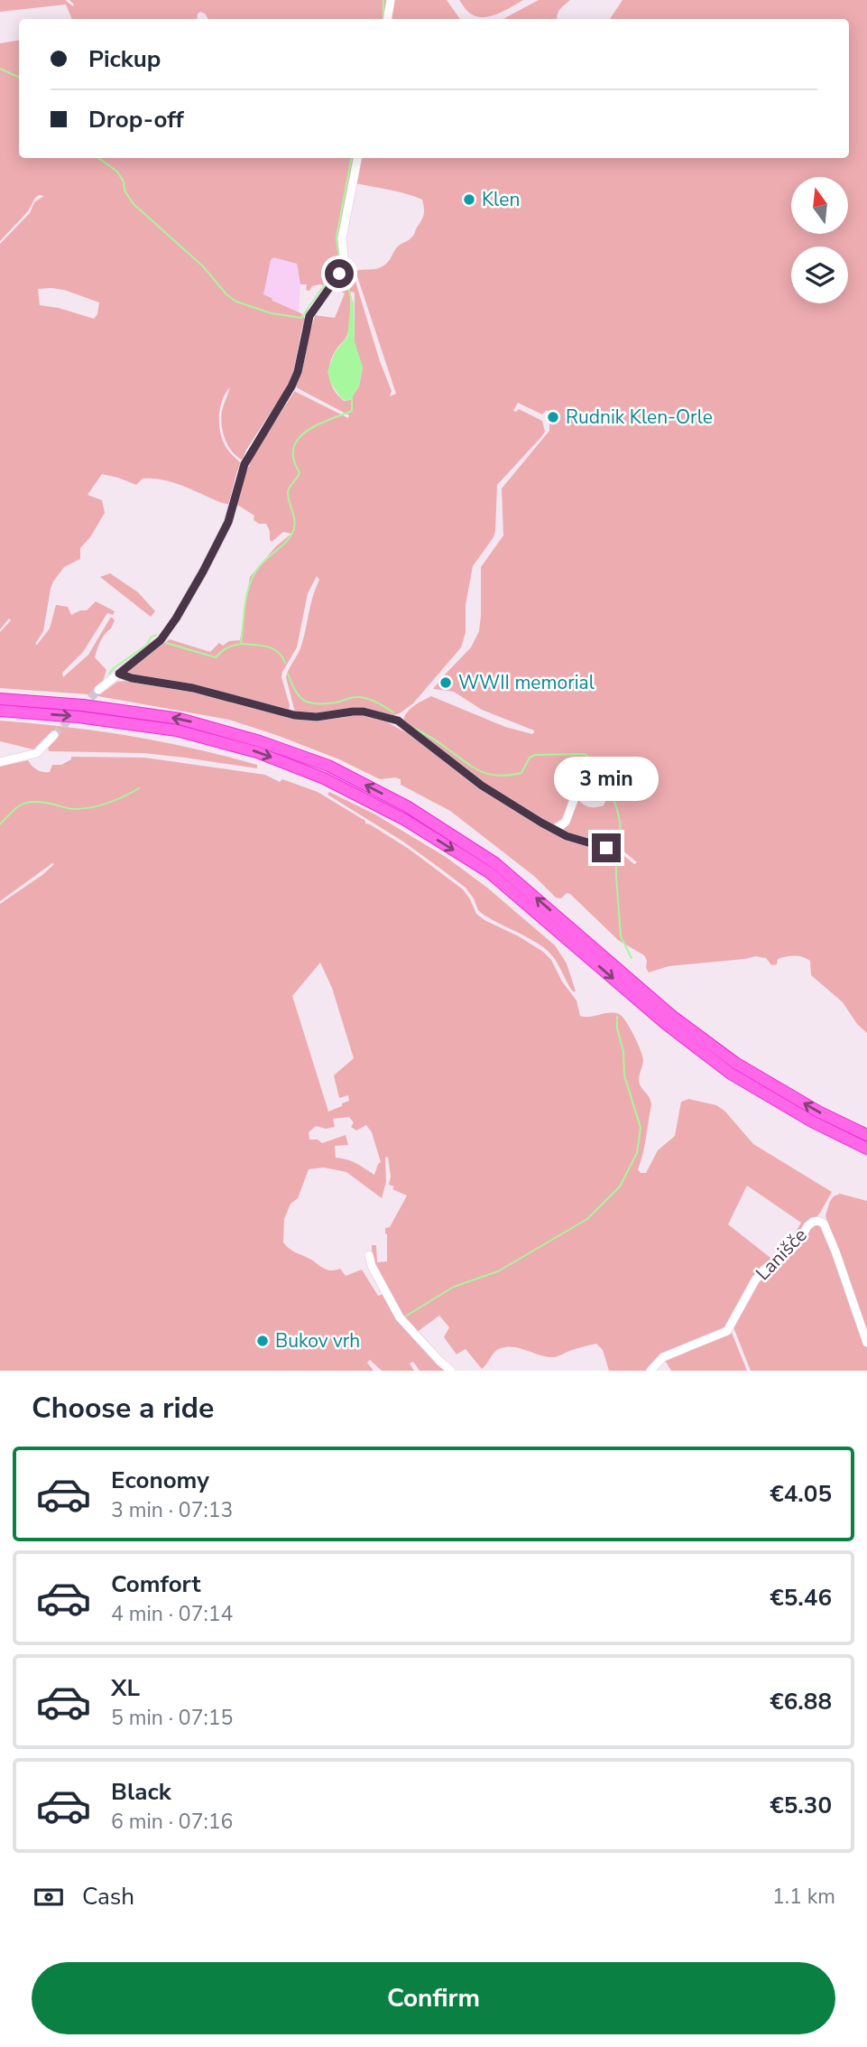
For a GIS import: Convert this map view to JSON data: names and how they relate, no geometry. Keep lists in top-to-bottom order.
{
  "streets": {
    "street": ["Lanišče"]
  },
  "places": [
    "Klen",
    "Rudnik Klen-Orle",
    "WWII memorial",
    "Bukov vrh"
  ],
  "north": "top",
  "page": {
    "banner": ["Pickup", "Drop-off"],
    "bubble": "3 min",
    "heading": "Choose a ride",
    "list": [
      {
        "name": "Economy",
        "note": "3 min · 07:13",
        "value": "€4.05"
      },
      {
        "name": "Comfort",
        "note": "4 min · 07:14",
        "value": "€5.46"
      },
      {
        "name": "XL",
        "note": "5 min · 07:15",
        "value": "€6.88"
      },
      {
        "name": "Black",
        "note": "6 min · 07:16",
        "value": "€5.30"
      }
    ],
    "pay": ["Cash", "1.1 km"],
    "buttons": "Confirm"
  }
}
